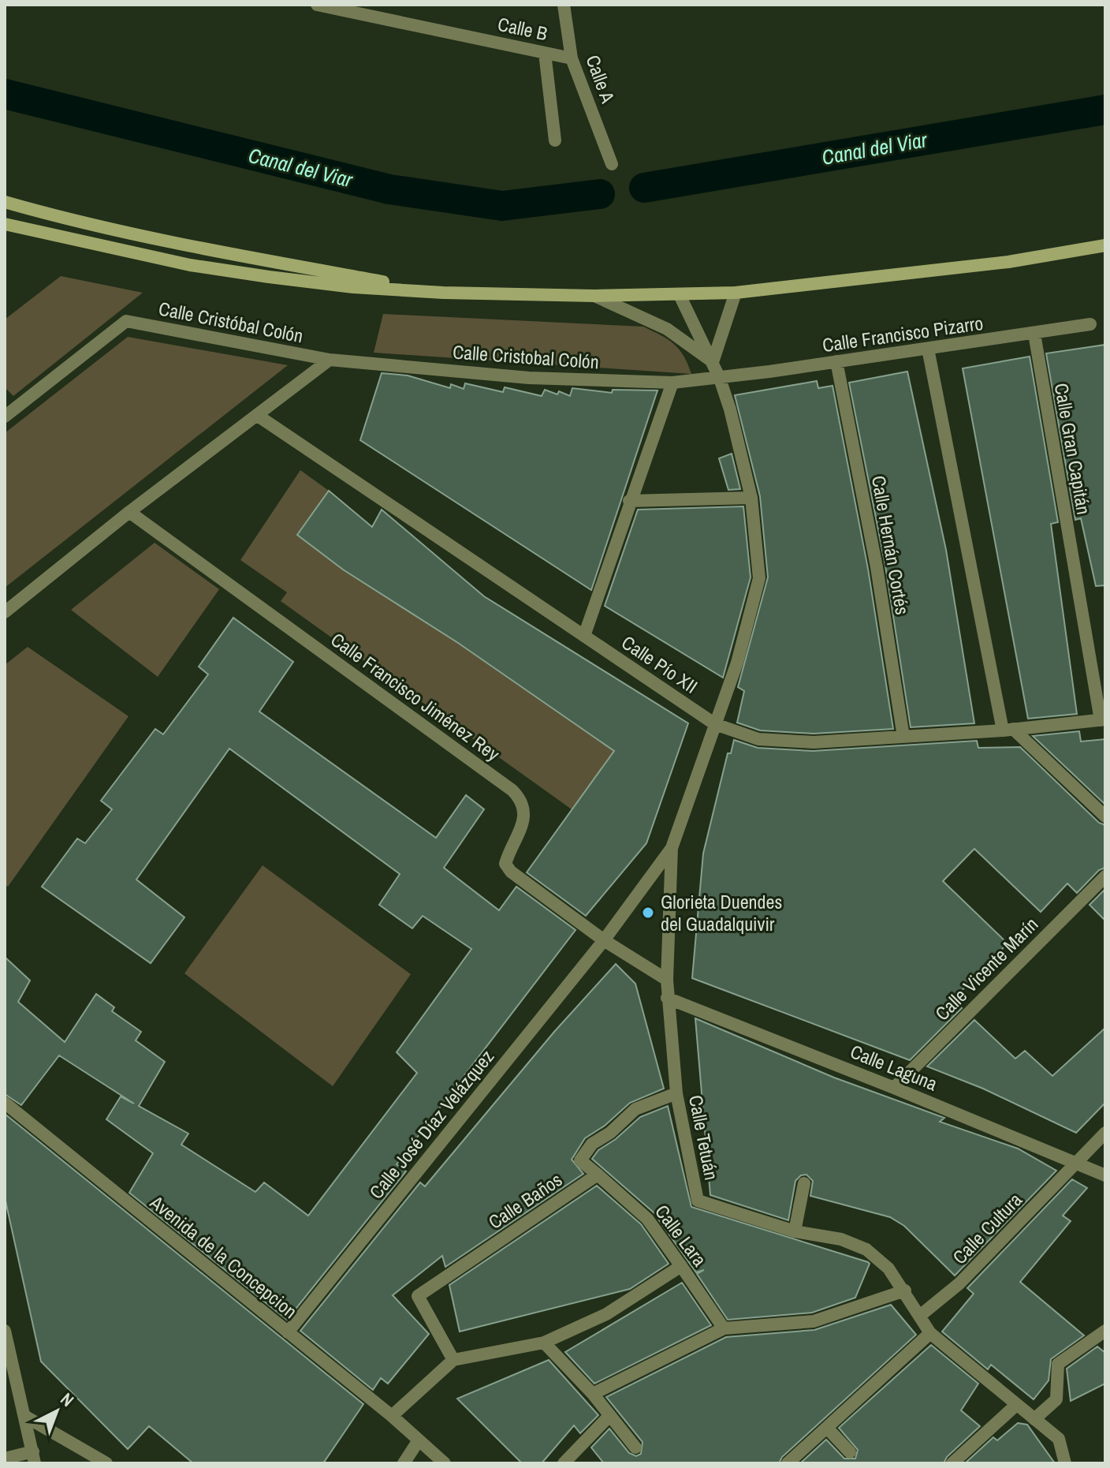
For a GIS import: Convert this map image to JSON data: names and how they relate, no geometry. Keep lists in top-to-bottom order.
{
  "streets": {
    "street": [
      "Calle B",
      "Calle A",
      "Calle Cristóbal Colón",
      "Calle Francisco Pizarro",
      "Calle Cristobal Colón",
      "Calle Gran Capitán",
      "Calle Hernán Cortés",
      "Calle Pío XII",
      "Calle Francisco Jiménez Rey",
      "Calle Vicente Marín",
      "Calle Laguna",
      "Calle José Díaz Velázquez",
      "Calle Tetuán",
      "Calle Baños",
      "Calle Cultura",
      "Calle Lara",
      "Avenida de la Concepcion"
    ]
  },
  "crossings": [
    ["Calle B", "Calle A"],
    ["Calle Cristóbal Colón", "Calle Cristobal Colón"],
    ["Calle Francisco Pizarro", "Calle Cristobal Colón"],
    ["Calle Francisco Pizarro", "Calle Gran Capitán"],
    ["Calle Francisco Pizarro", "Calle Hernán Cortés"],
    ["Calle Francisco Pizarro", "Calle José Díaz Velázquez"],
    ["Calle Cristobal Colón", "Calle José Díaz Velázquez"],
    ["Calle Gran Capitán", "Calle Pío XII"],
    ["Calle Hernán Cortés", "Calle Pío XII"],
    ["Calle Pío XII", "Calle José Díaz Velázquez"],
    ["Calle Francisco Jiménez Rey", "Calle José Díaz Velázquez"],
    ["Calle Vicente Marín", "Calle Laguna"],
    ["Calle Laguna", "Calle Tetuán"],
    ["Calle Laguna", "Calle Cultura"],
    ["Calle José Díaz Velázquez", "Calle Tetuán"],
    ["Calle José Díaz Velázquez", "Avenida de la Concepcion"],
    ["Calle Tetuán", "Calle Baños"],
    ["Calle Tetuán", "Calle Cultura"],
    ["Calle Baños", "Calle Lara"]
  ],
  "water": ["Canal del Viar"],
  "places": ["Glorieta Duendes del Guadalquivir"],
  "north": "top right"
}
